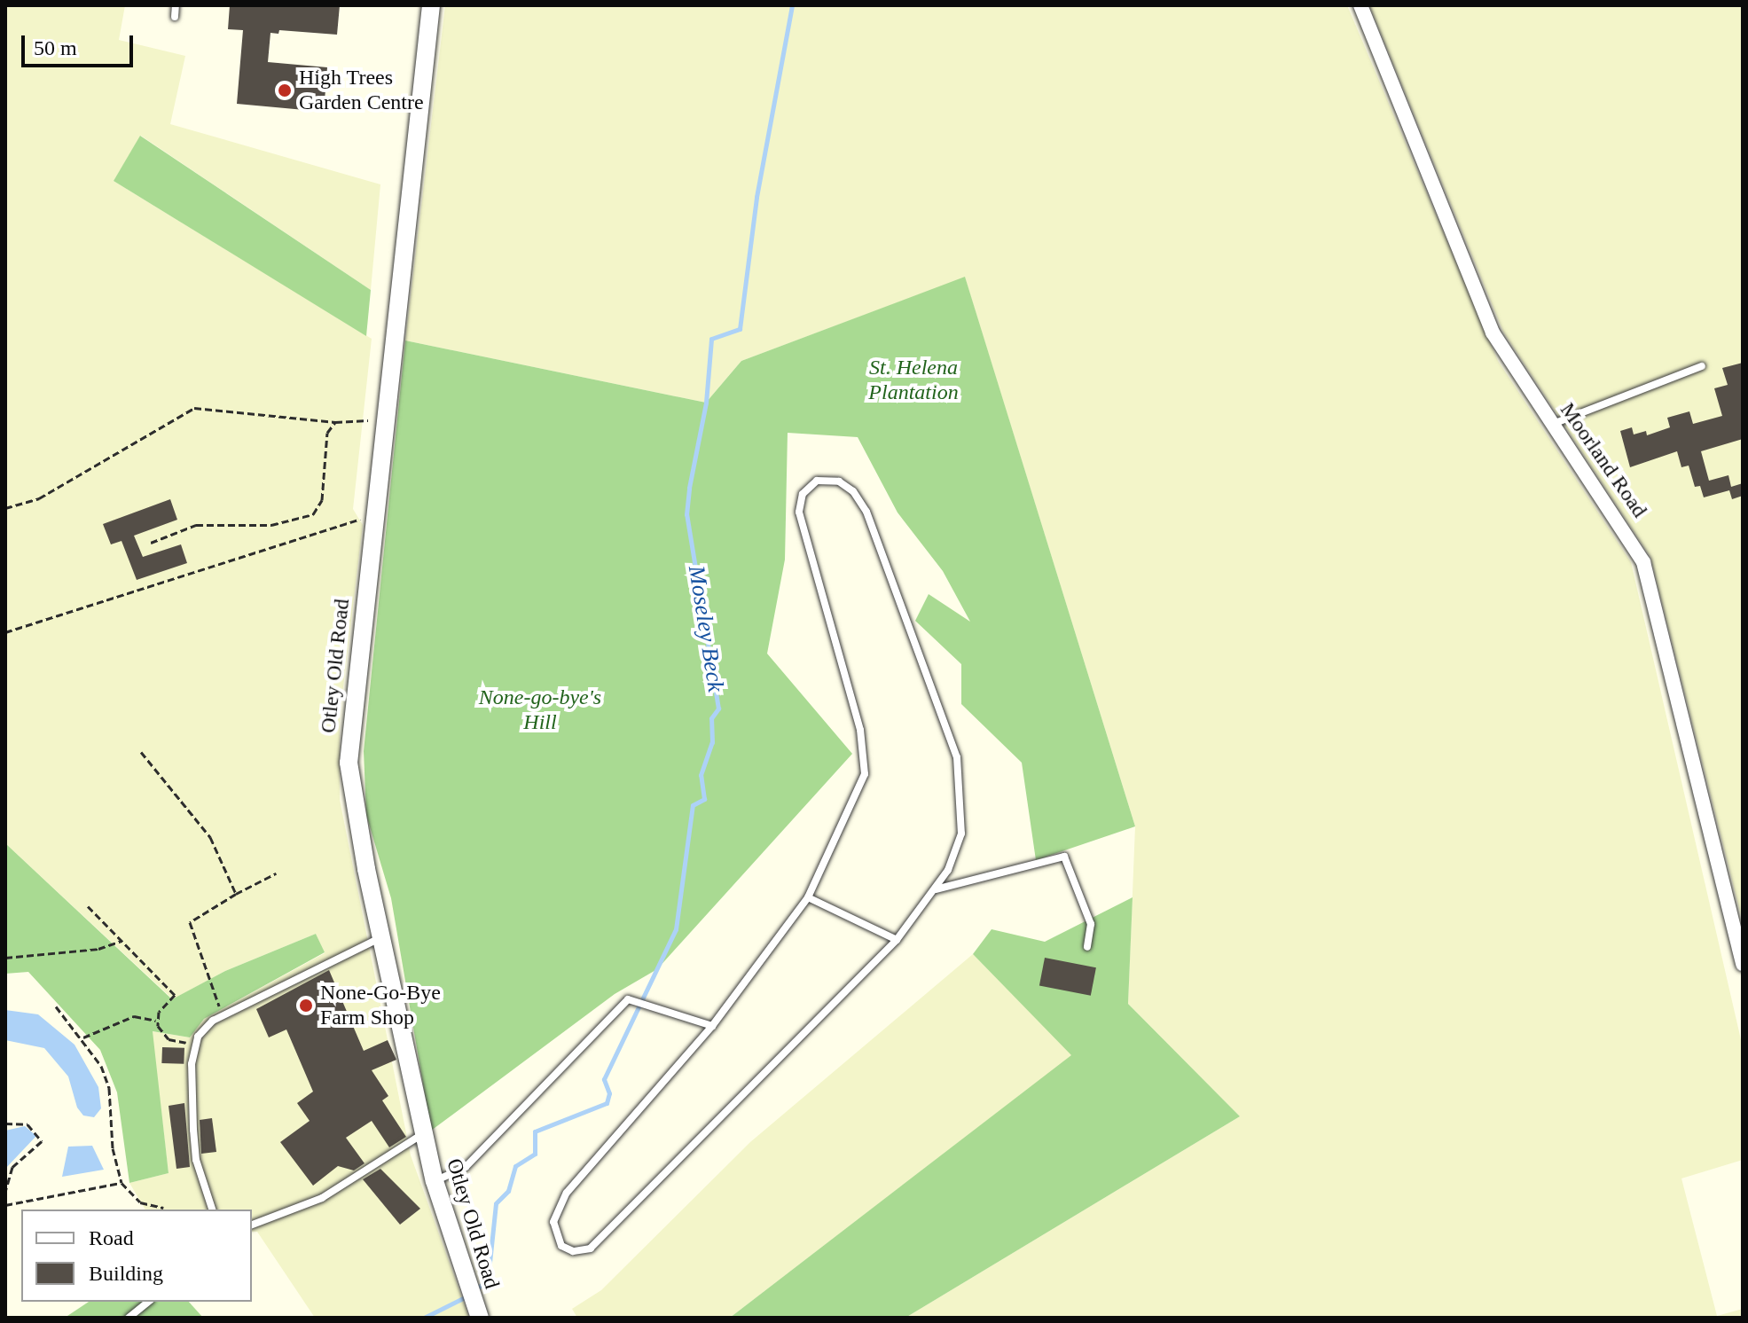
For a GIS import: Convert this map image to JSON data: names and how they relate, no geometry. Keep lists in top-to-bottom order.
{
  "streets": {
    "street": ["Moorland Road", "Otley Old Road"]
  },
  "water": ["Moseley Beck"],
  "parks": ["St. Helena Plantation", "None-go-bye's Hill"],
  "places": ["High Trees Garden Centre", "None-Go-Bye Farm Shop"],
  "legend": ["Road", "Building"],
  "scale_bar": "50 m"
}
